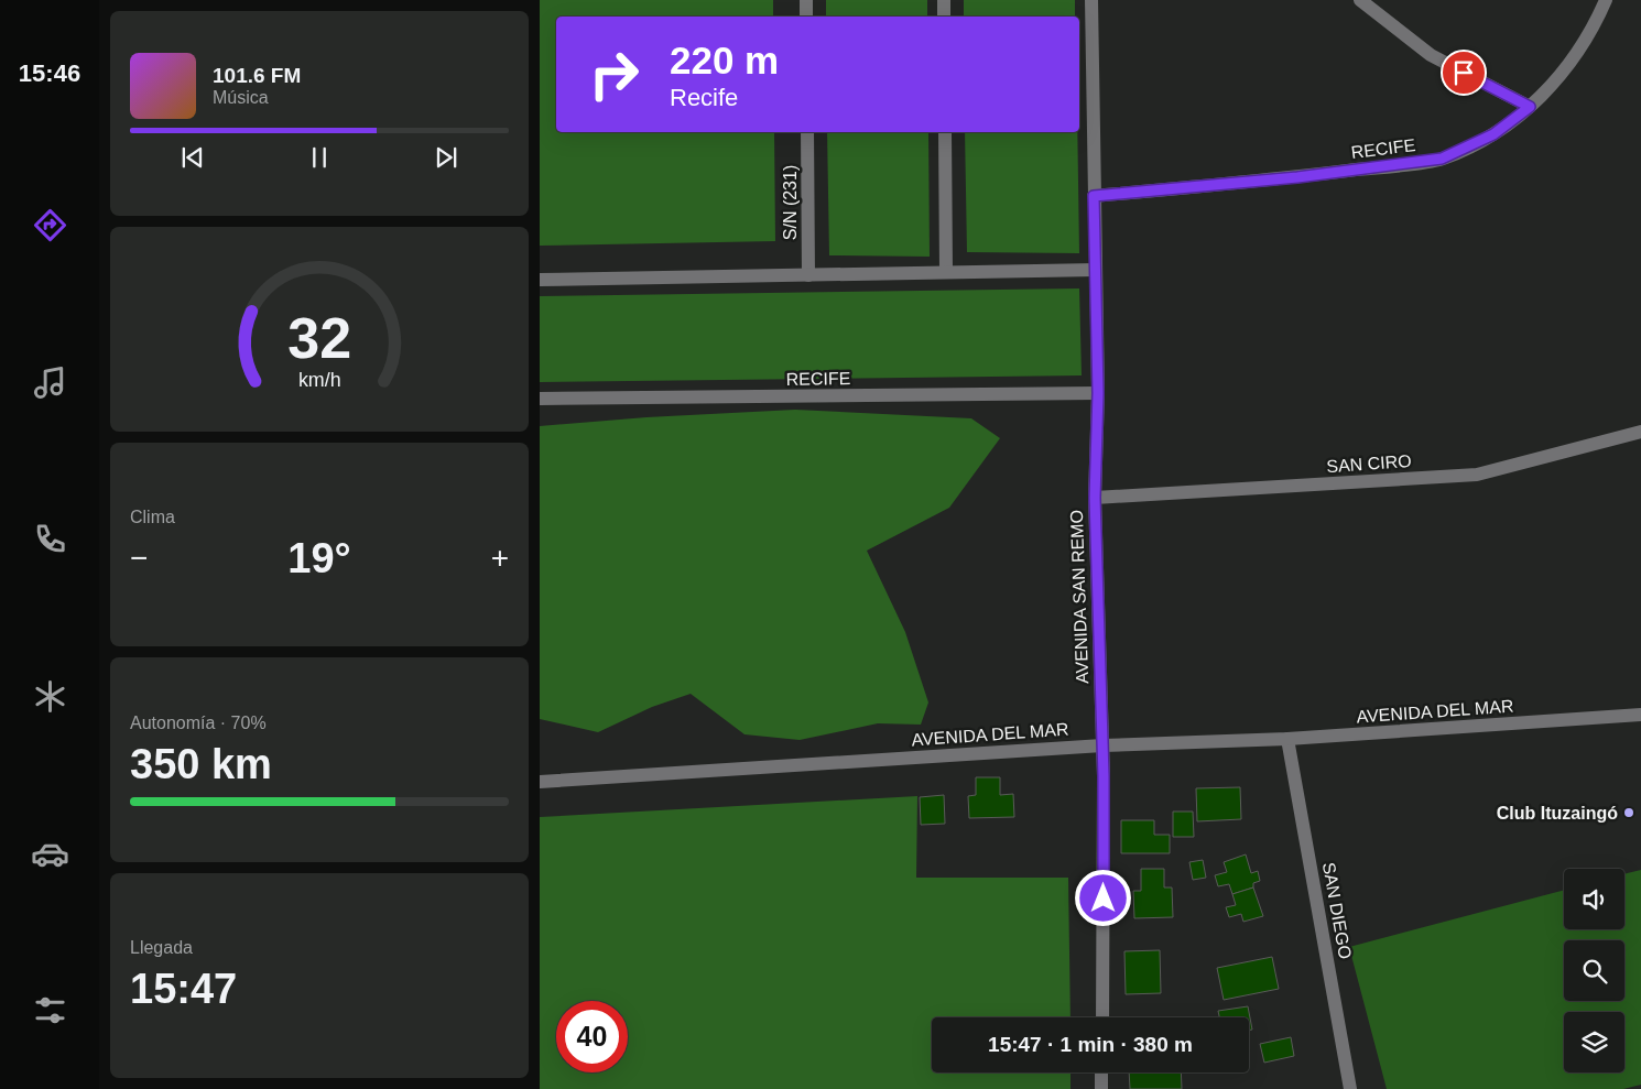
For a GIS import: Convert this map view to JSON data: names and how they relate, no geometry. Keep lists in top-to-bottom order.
{
  "streets": {
    "street": [
      "RECIFE",
      "S/N (231)",
      "SAN CIRO",
      "AVENIDA SAN REMO",
      "AVENIDA DEL MAR",
      "SAN DIEGO"
    ]
  },
  "crossings": [
    ["RECIFE", "AVENIDA SAN REMO"],
    ["SAN CIRO", "AVENIDA SAN REMO"],
    ["AVENIDA SAN REMO", "AVENIDA DEL MAR"],
    ["AVENIDA DEL MAR", "SAN DIEGO"]
  ],
  "places": ["Club Ituzaingó"],
  "page": {
    "tabs": "15:46",
    "turn": ["220 m", "Recife"],
    "song": ["101.6 FM", "Música"],
    "tile": [
      "Clima",
      ["Autonomía · 70%", "350 km"],
      ["Llegada", "15:47"]
    ],
    "heat": ["−", "19°", "+"],
    "limit": "40",
    "trip": "15:47 · 1 min · 380 m",
    "gauge": ["32", "km/h"]
  }
}
